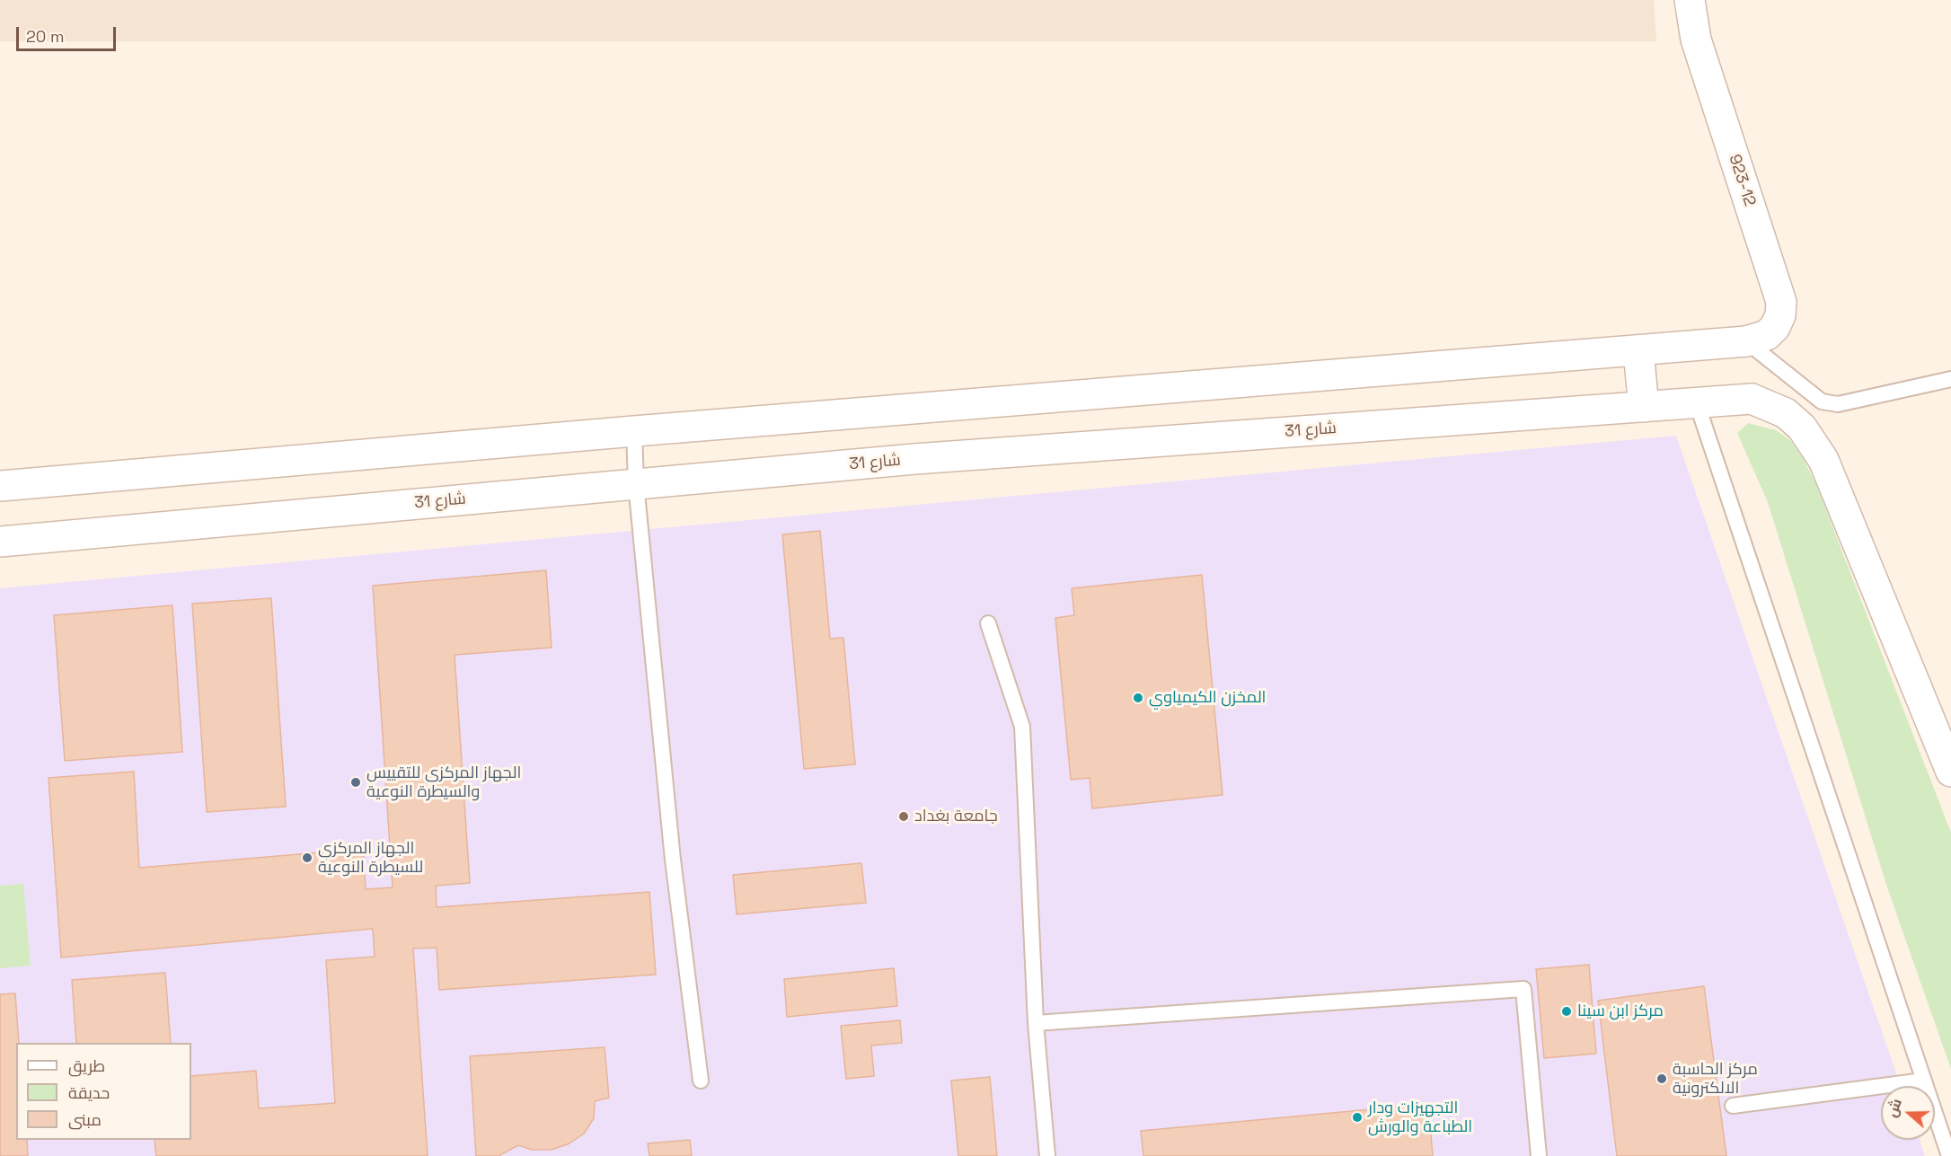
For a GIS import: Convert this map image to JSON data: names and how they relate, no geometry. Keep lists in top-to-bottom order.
{
  "streets": {
    "street": ["923-12", "شارع 31"]
  },
  "places": [
    "المخزن الكيمياوي",
    "الجهاز المركزي للتقييس والسيطرة النوعية",
    "جامعة بغداد",
    "الجهاز المركزي للسيطرة النوعية",
    "مركز ابن سينا",
    "مركز الحاسبة الالكترونية",
    "التجهيزات ودار الطباعة والورش"
  ],
  "legend": ["طريق", "حديقة", "مبنى"],
  "scale_bar": "20 m",
  "north": "left"
}
